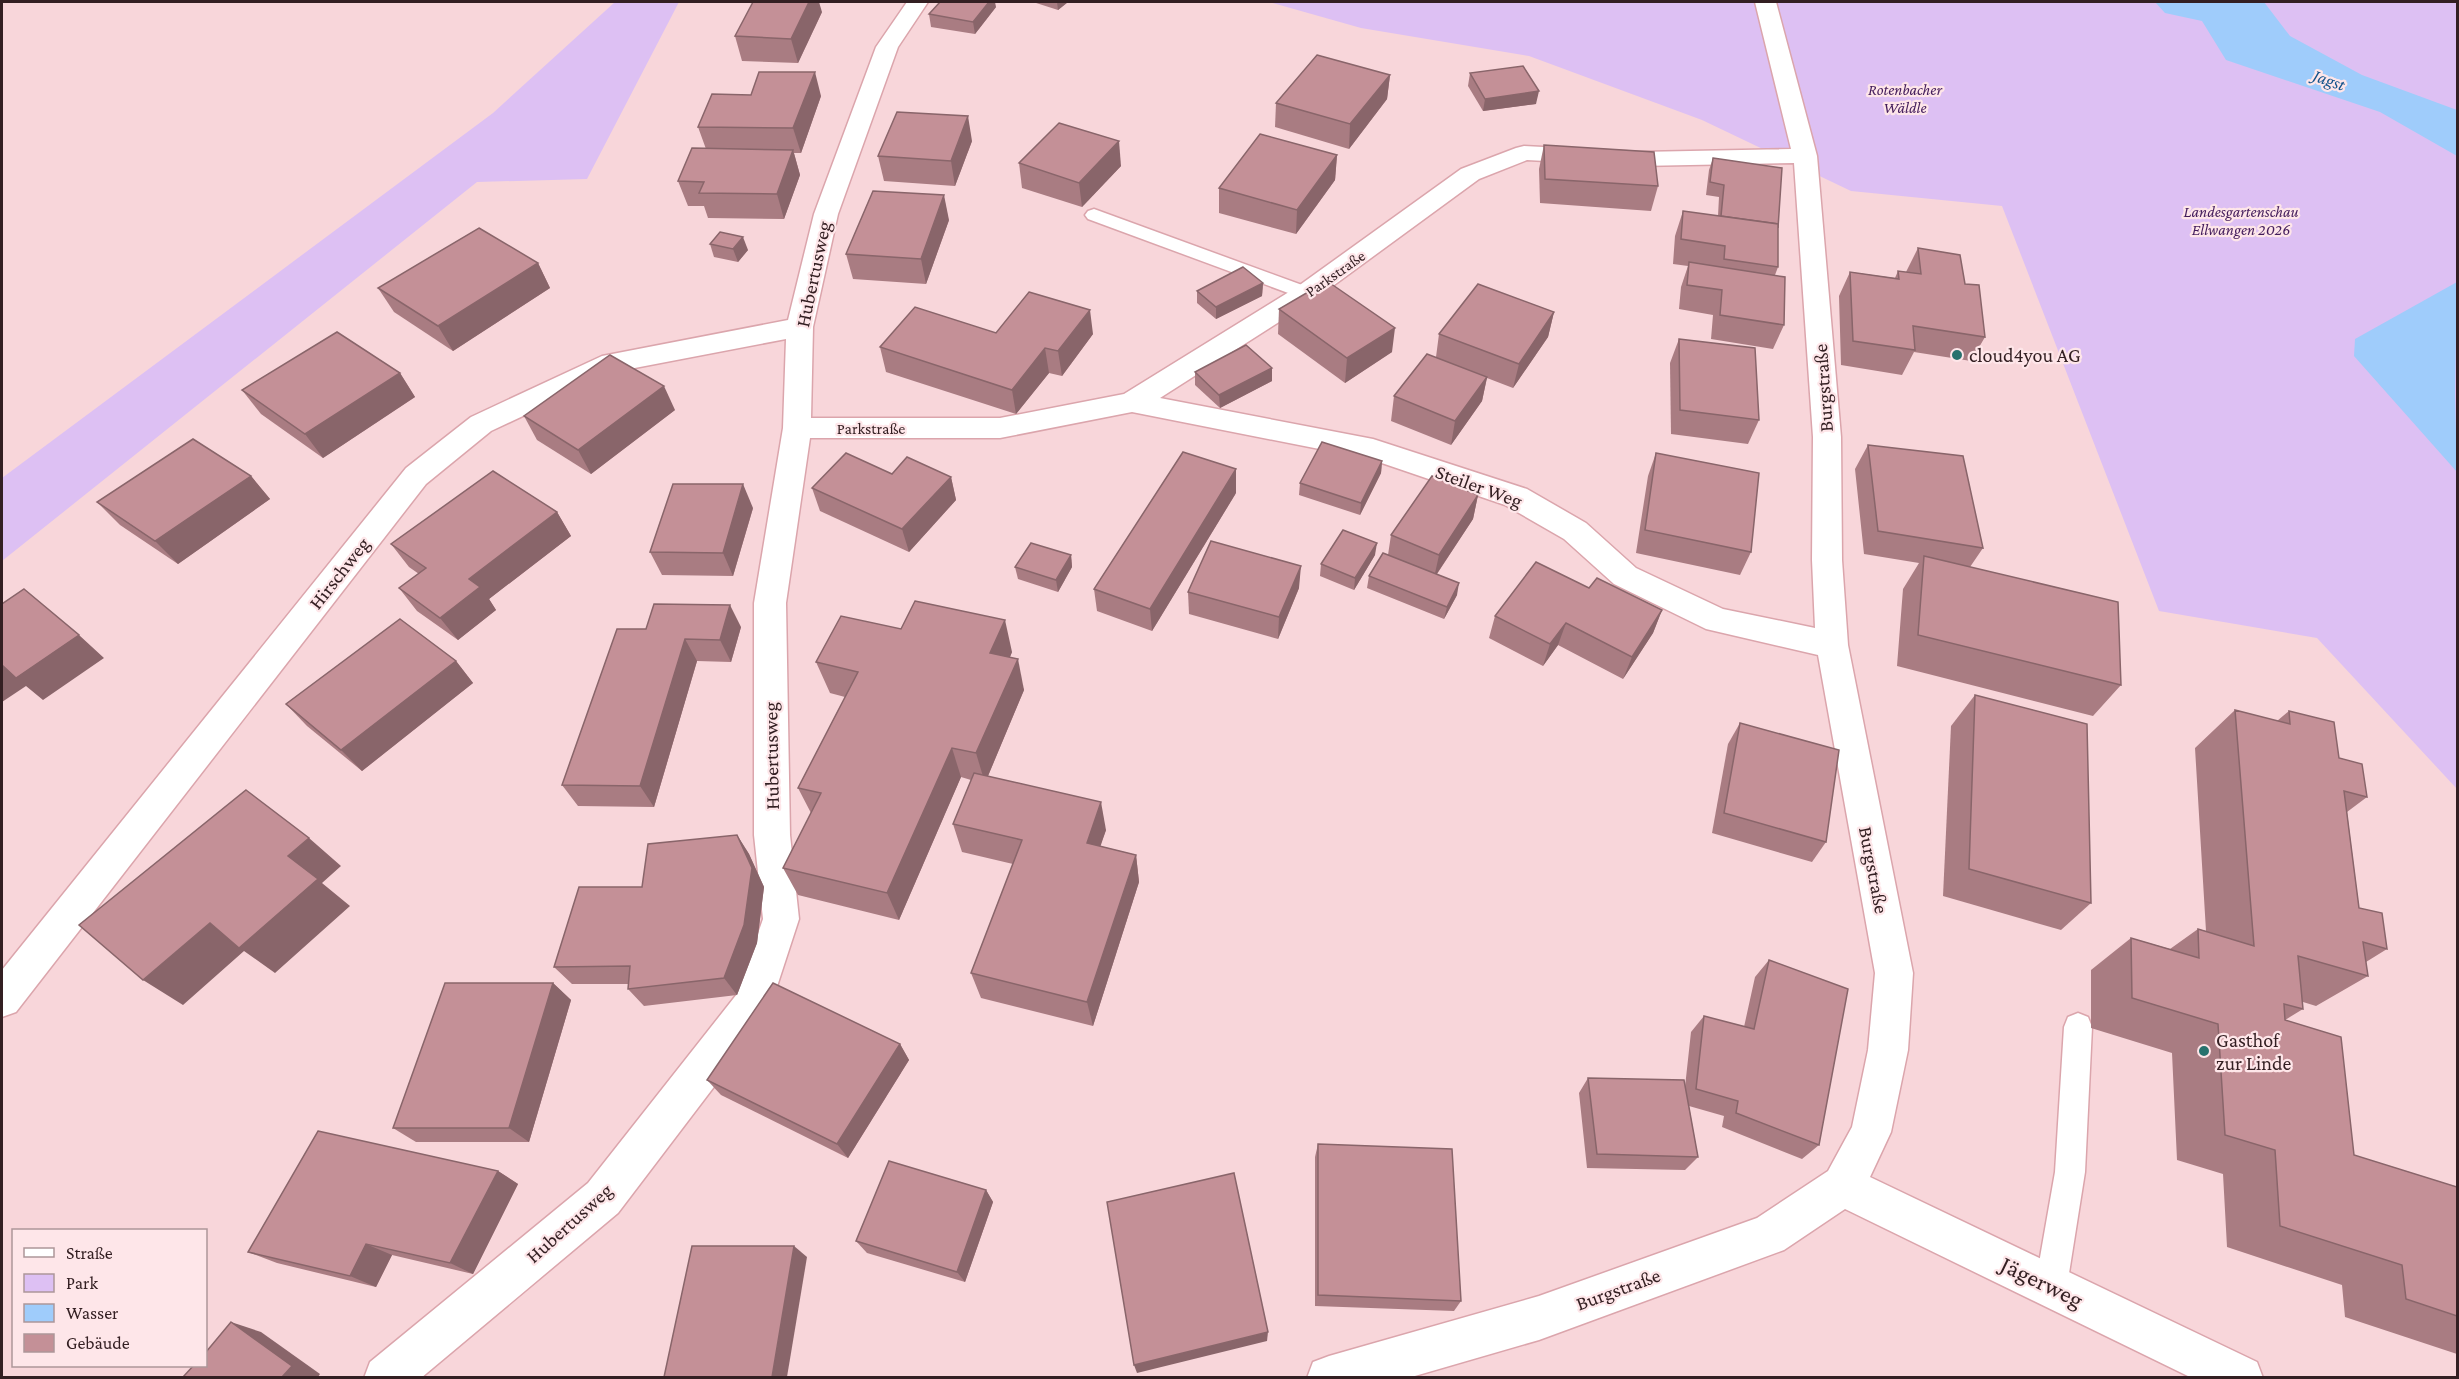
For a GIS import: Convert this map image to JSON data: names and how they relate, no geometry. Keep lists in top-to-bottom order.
{
  "streets": {
    "street": [
      "Parkstraße",
      "Hubertusweg",
      "Burgstraße",
      "Steiler Weg",
      "Hirschweg",
      "Jägerweg"
    ]
  },
  "crossings": [
    ["Parkstraße", "Hubertusweg"],
    ["Parkstraße", "Burgstraße"],
    ["Parkstraße", "Steiler Weg"],
    ["Hubertusweg", "Hirschweg"],
    ["Burgstraße", "Steiler Weg"],
    ["Burgstraße", "Jägerweg"]
  ],
  "water": ["Jagst"],
  "parks": ["Rotenbacher Wäldle", "Landesgartenschau Ellwangen 2026"],
  "places": ["cloud4you AG", "Gasthof zur Linde"],
  "legend": [
    "Straße",
    "Park",
    "Wasser",
    "Gebäude"
  ]
}
